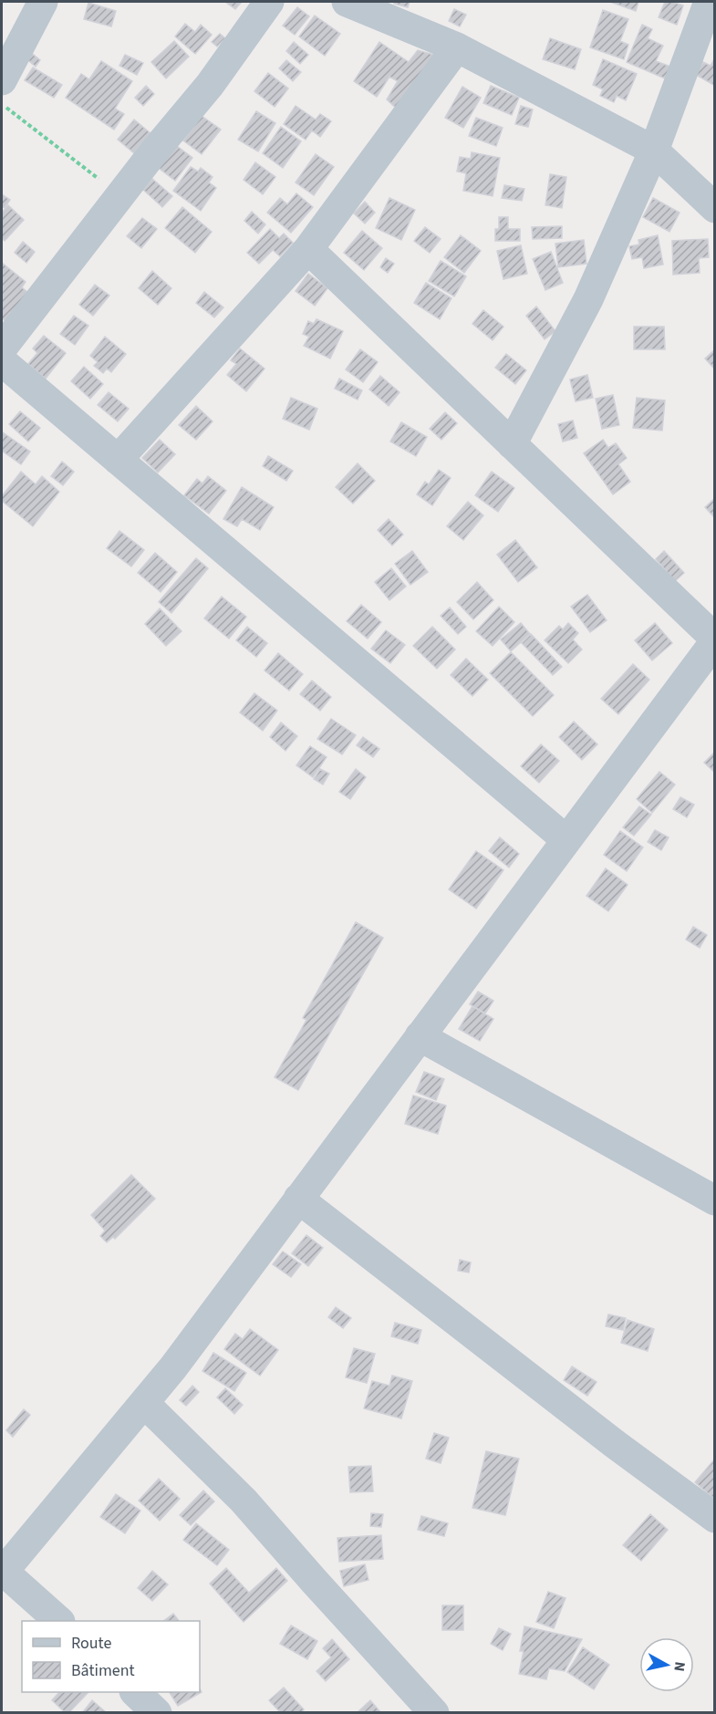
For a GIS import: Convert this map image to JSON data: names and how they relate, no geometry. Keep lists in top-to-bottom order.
{
  "legend": ["Route", "Bâtiment"],
  "north": "right"
}
